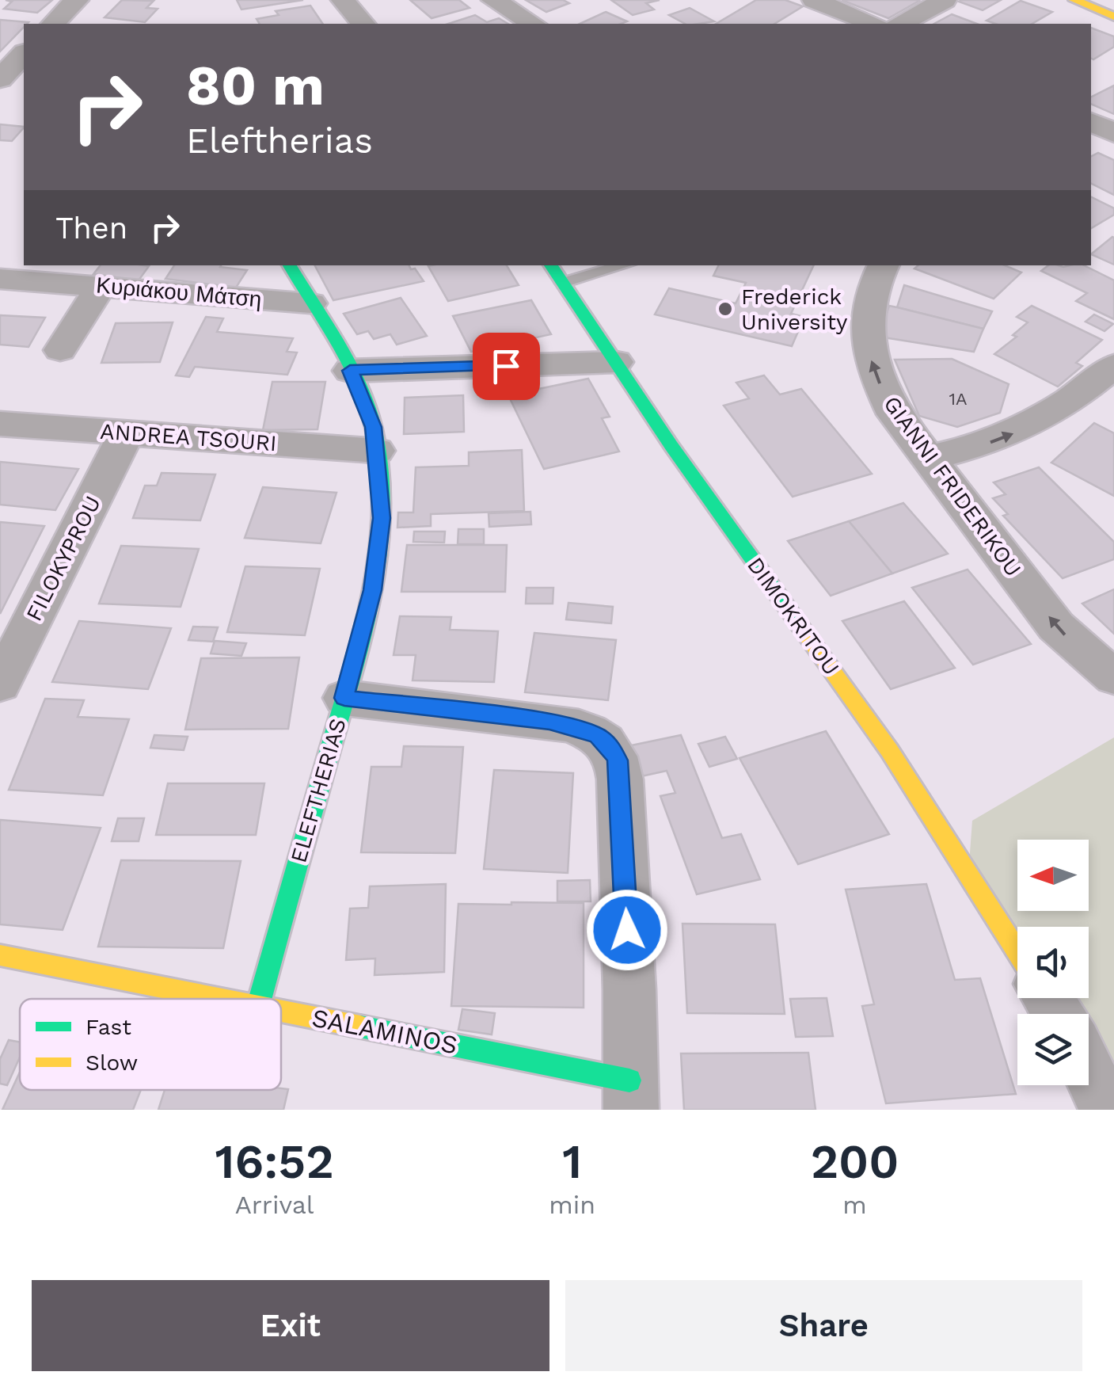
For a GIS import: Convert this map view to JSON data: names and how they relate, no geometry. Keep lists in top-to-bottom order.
{
  "streets": {
    "street": [
      "Κυριάκου Μάτση",
      "ANDREA TSOURI",
      "GIANNI FRIDERIKOU",
      "FILOKYPROU",
      "DIMOKRITOU",
      "ELEFTHERIAS",
      "SALAMINOS"
    ]
  },
  "crossings": [
    ["Κυριάκου Μάτση", "ELEFTHERIAS"],
    ["ANDREA TSOURI", "FILOKYPROU"],
    ["ANDREA TSOURI", "ELEFTHERIAS"]
  ],
  "one_way": ["GIANNI FRIDERIKOU"],
  "places": ["Frederick University"],
  "house_numbers": ["1A"],
  "legend": ["Fast", "Slow"],
  "north": "left",
  "page": {
    "turn": ["80 m", "Eleftherias"],
    "then": "Then",
    "eta": [
      "16:52",
      "Arrival",
      "1",
      "min",
      "200",
      "m"
    ],
    "buttons": ["Exit", "Share"]
  }
}
